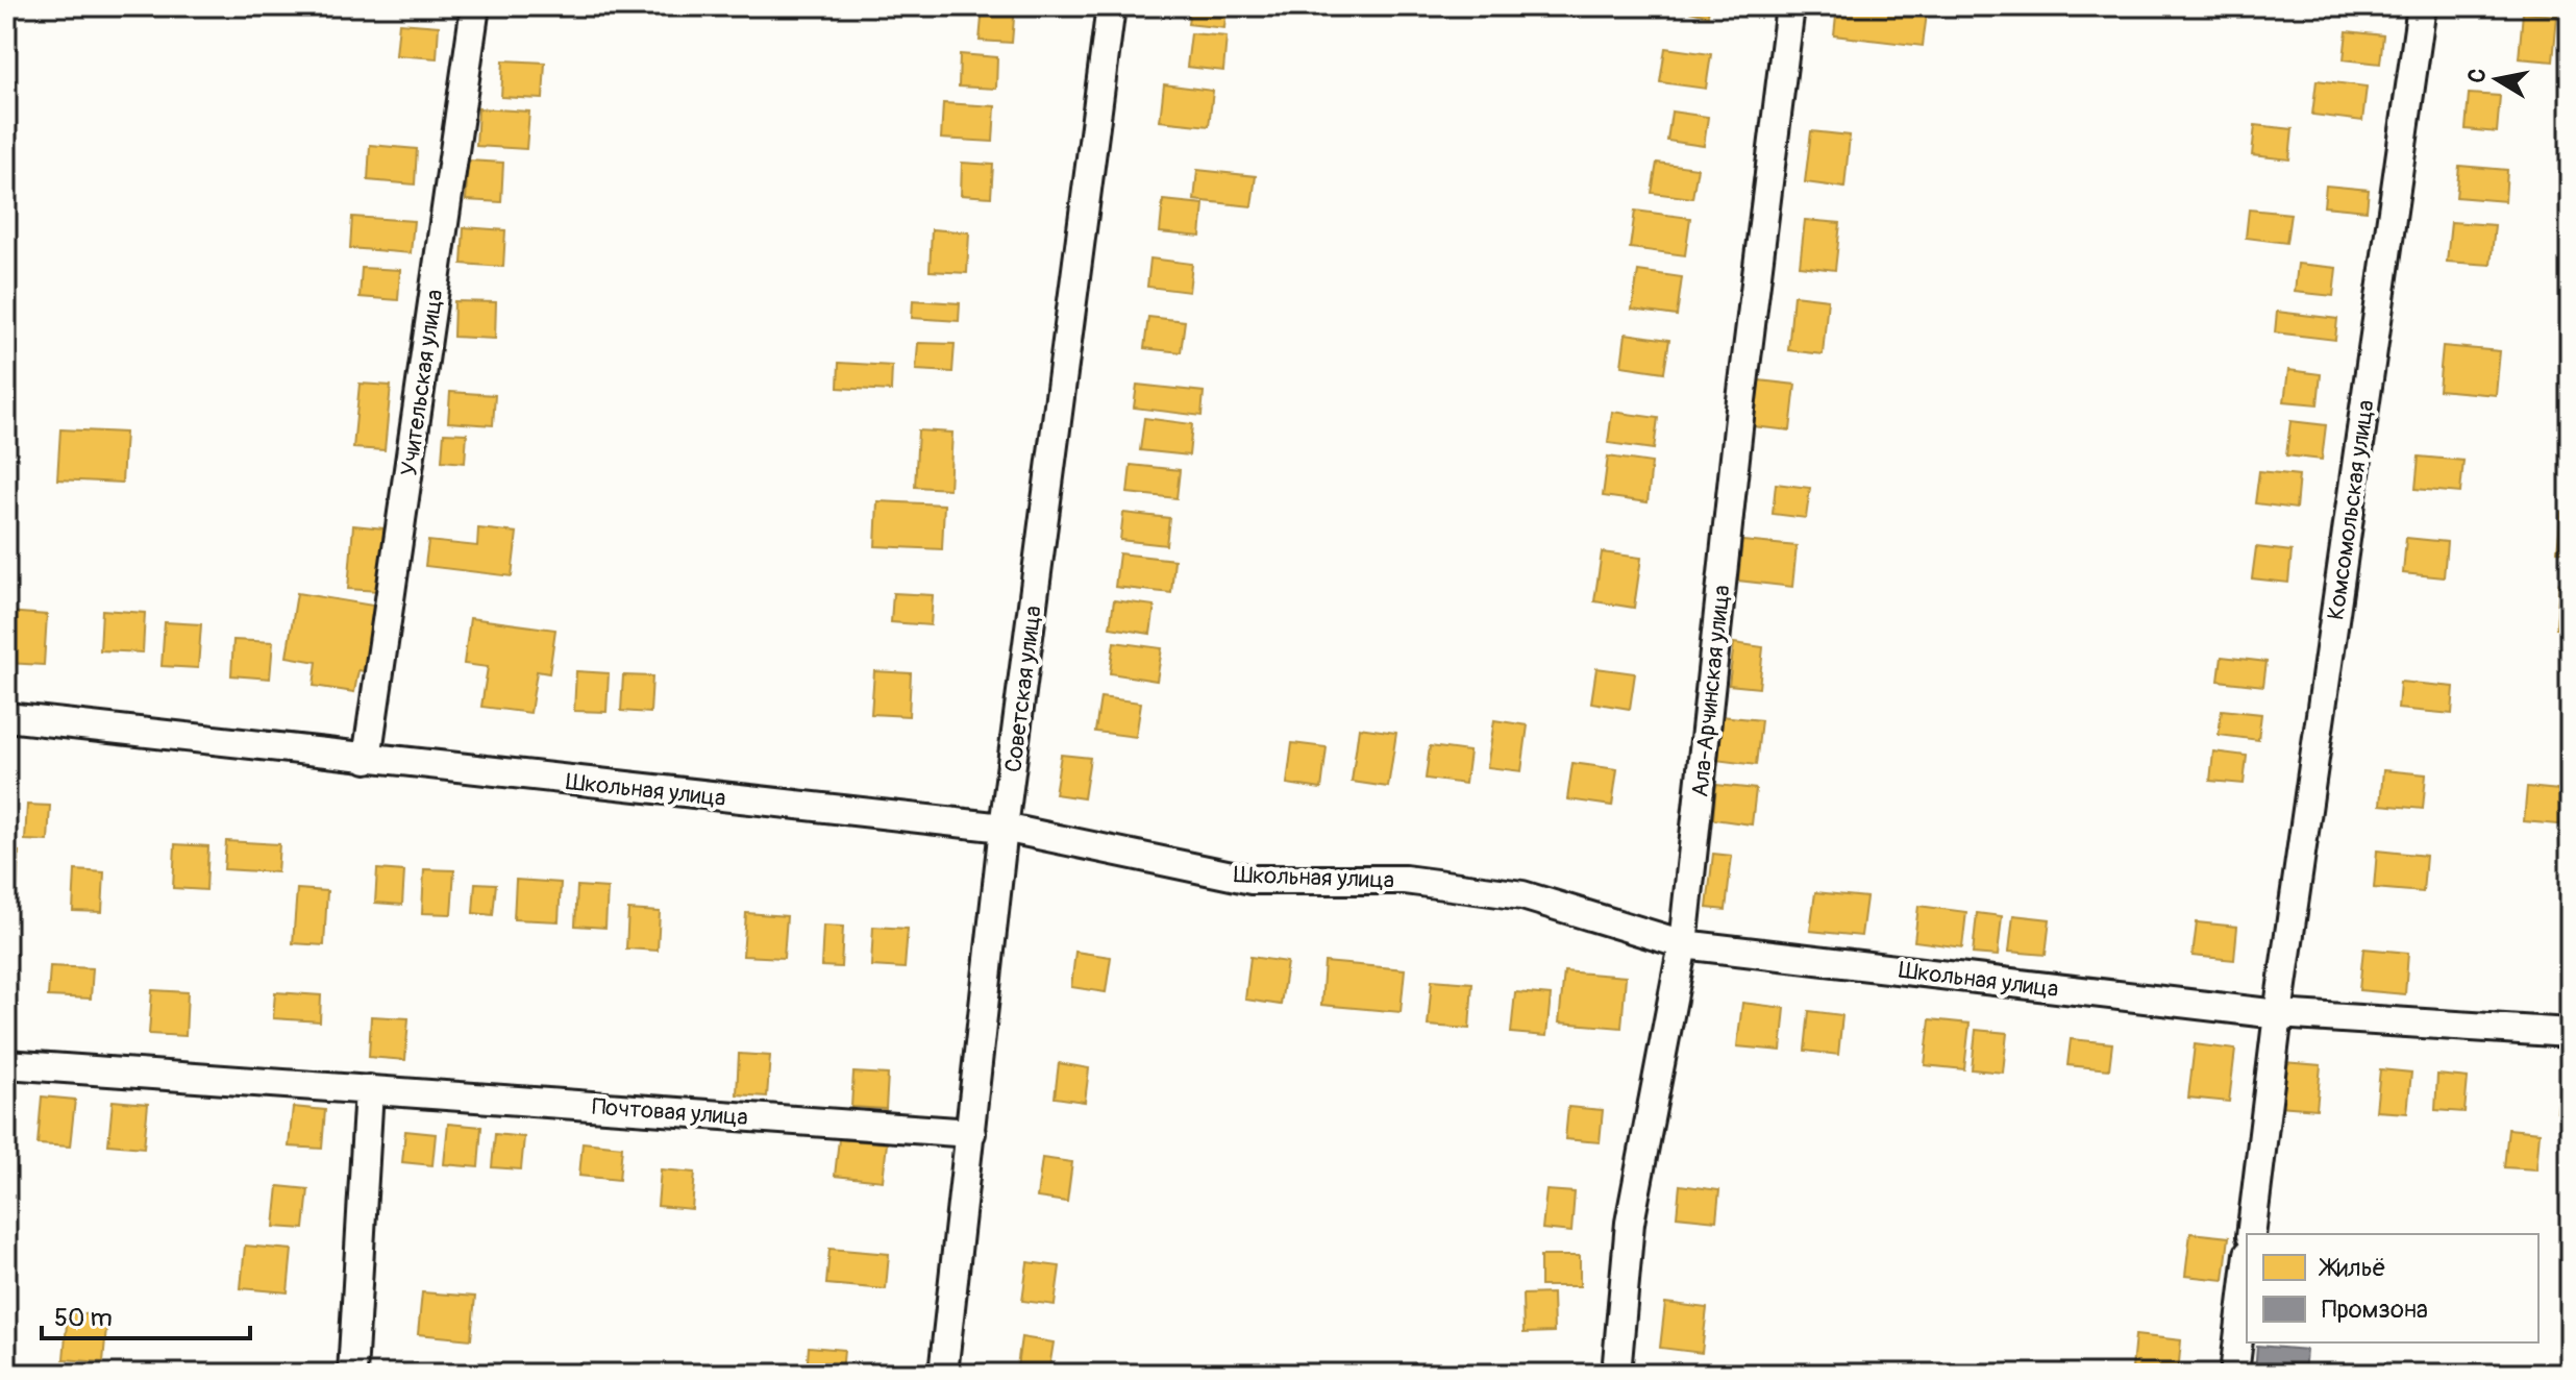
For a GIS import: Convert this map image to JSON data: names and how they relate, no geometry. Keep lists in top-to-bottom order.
{
  "streets": {
    "street": [
      "Учительская улица",
      "Комсомольская улица",
      "Советская улица",
      "Ала-Арчинская улица",
      "Школьная улица",
      "Почтовая улица"
    ]
  },
  "crossings": [
    ["Учительская улица", "Школьная улица"],
    ["Комсомольская улица", "Школьная улица"],
    ["Советская улица", "Школьная улица"],
    ["Советская улица", "Почтовая улица"],
    ["Ала-Арчинская улица", "Школьная улица"]
  ],
  "legend": ["Жильё", "Промзона"],
  "scale_bar": "50 m",
  "north": "left"
}
